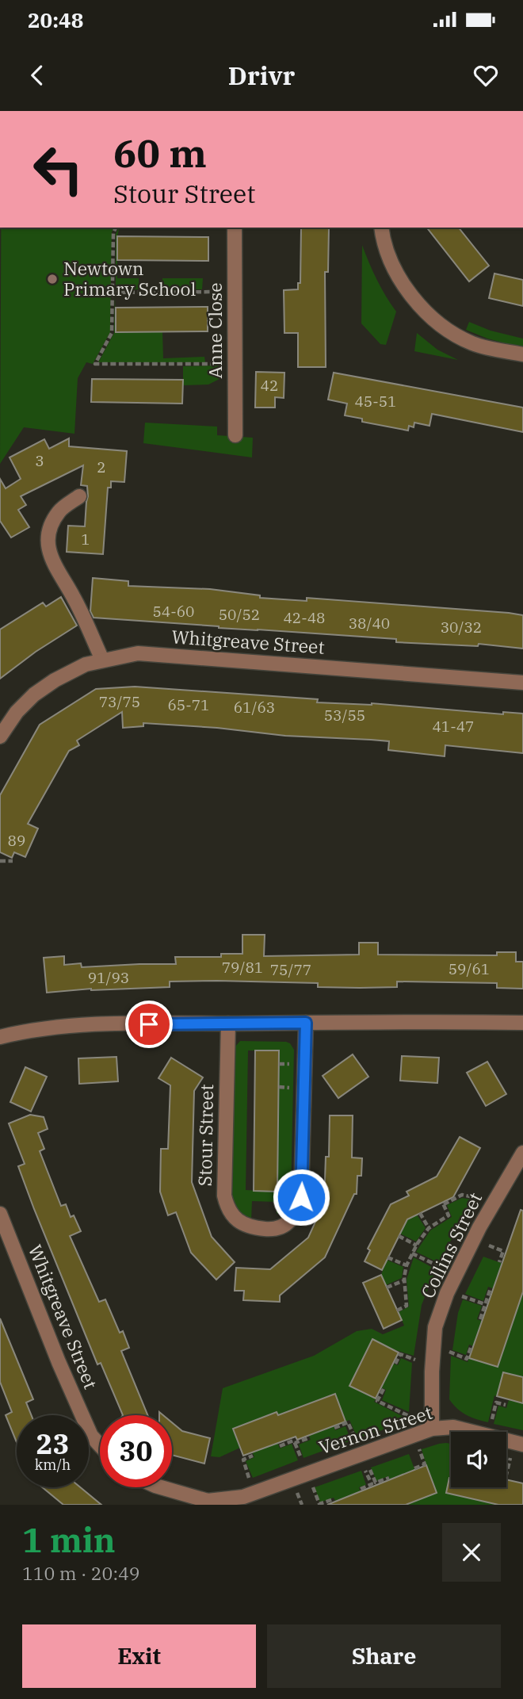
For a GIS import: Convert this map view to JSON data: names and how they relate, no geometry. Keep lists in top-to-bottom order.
{
  "streets": {
    "street": [
      "Anne Close",
      "Whitgreave Street",
      "Stour Street",
      "Collins Street",
      "Vernon Street"
    ]
  },
  "crossings": [
    ["Collins Street", "Vernon Street"]
  ],
  "places": ["Newtown Primary School"],
  "house_numbers": [
    "42",
    "45-51",
    "3",
    "2",
    "1",
    "54-60",
    "50/52",
    "42-48",
    "38/40",
    "30/32",
    "73/75",
    "65-71",
    "61/63",
    "53/55",
    "41-47",
    "89",
    "79/81",
    "59/61",
    "75/77",
    "91/93"
  ],
  "page": {
    "status": "20:48",
    "header": "Drivr",
    "turn": ["60 m", "Stour Street"],
    "speed": "23 km/h",
    "limit": "30",
    "heading": ["1 min", "110 m · 20:49"],
    "buttons": ["Exit", "Share"]
  }
}
